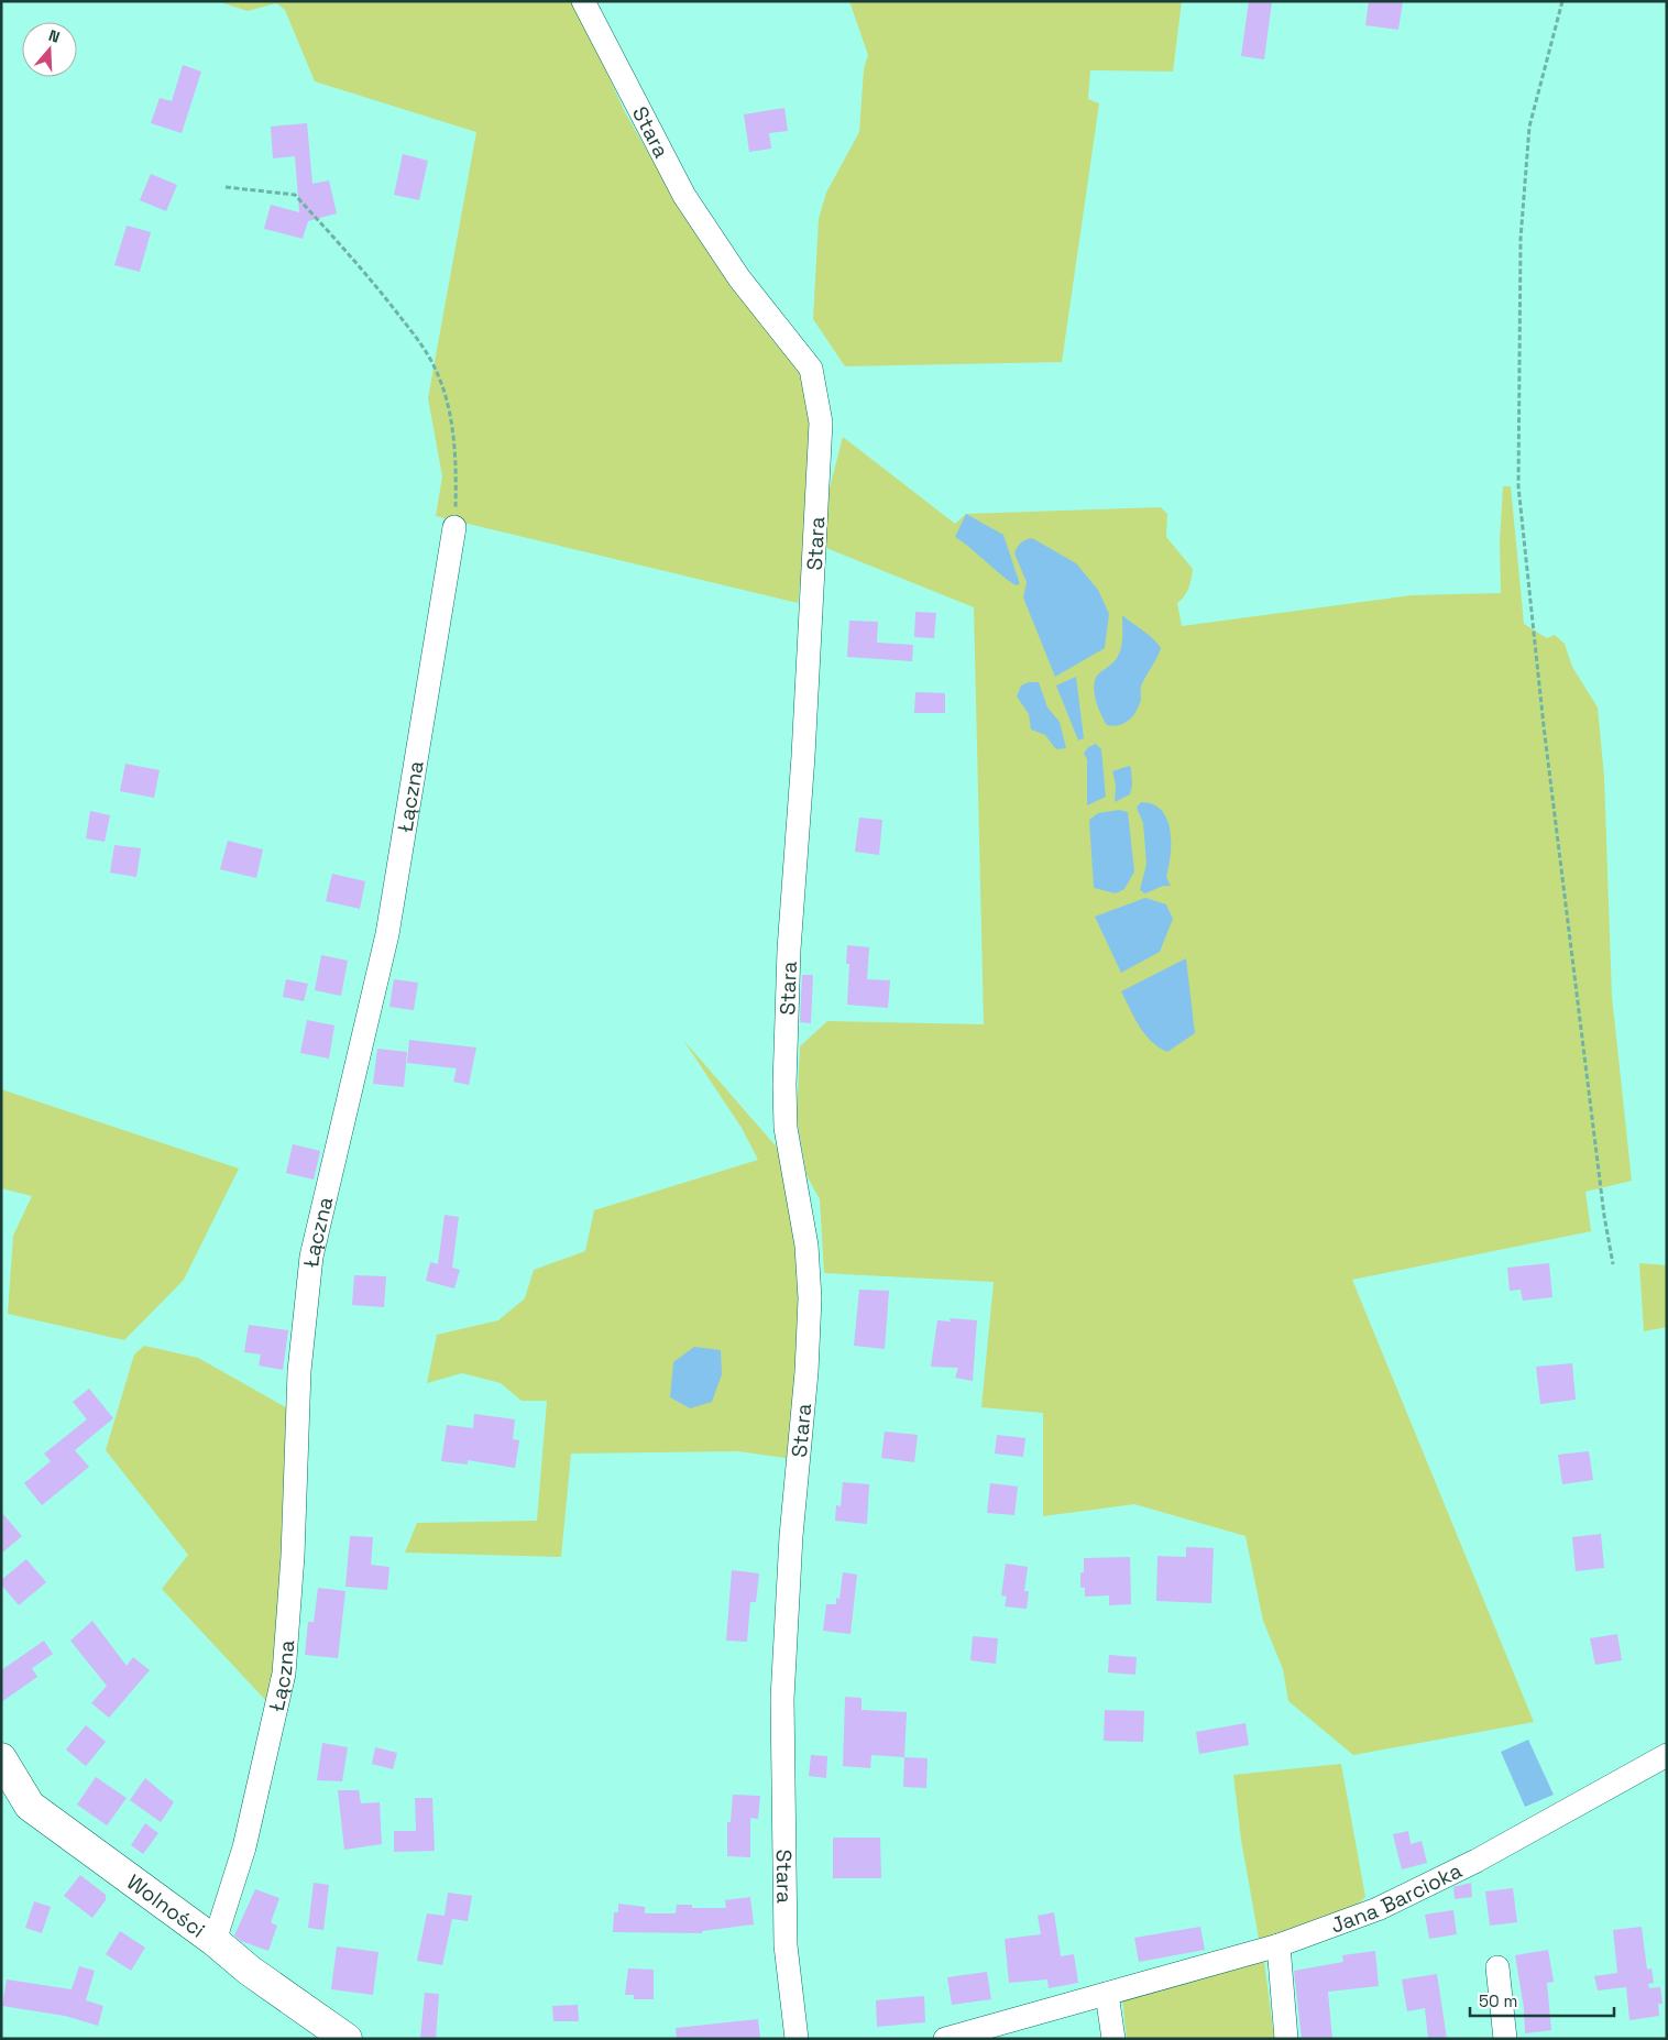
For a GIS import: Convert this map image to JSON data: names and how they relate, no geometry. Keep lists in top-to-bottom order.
{
  "streets": {
    "street": [
      "Stara",
      "Łączna",
      "Jana Barcioka",
      "Wolności"
    ]
  },
  "crossings": [
    ["Łączna", "Wolności"]
  ],
  "scale_bar": "50 m",
  "north": "top"
}
